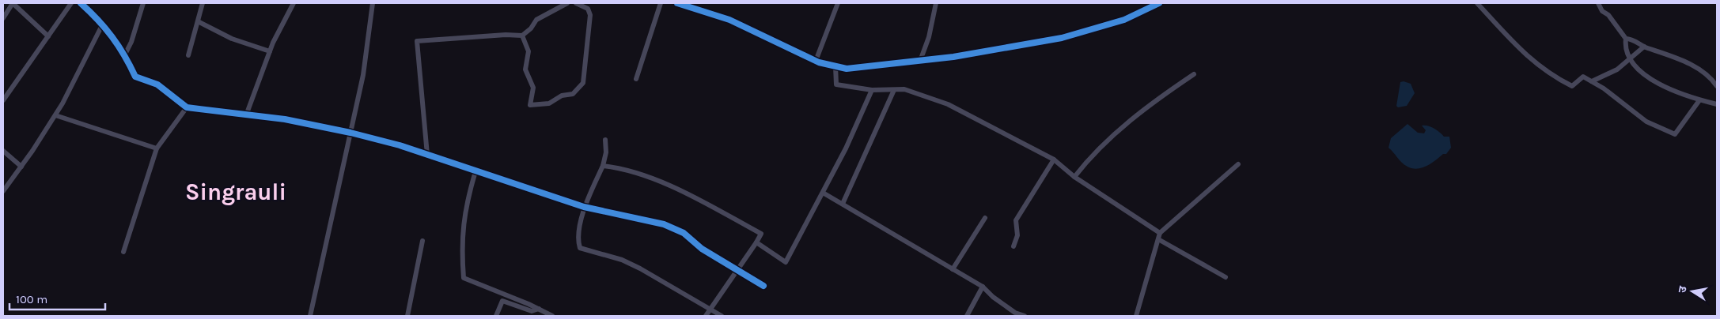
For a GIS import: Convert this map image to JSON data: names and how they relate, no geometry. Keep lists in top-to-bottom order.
{
  "districts": ["Singrauli"],
  "scale_bar": "100 m",
  "north": "left"
}
